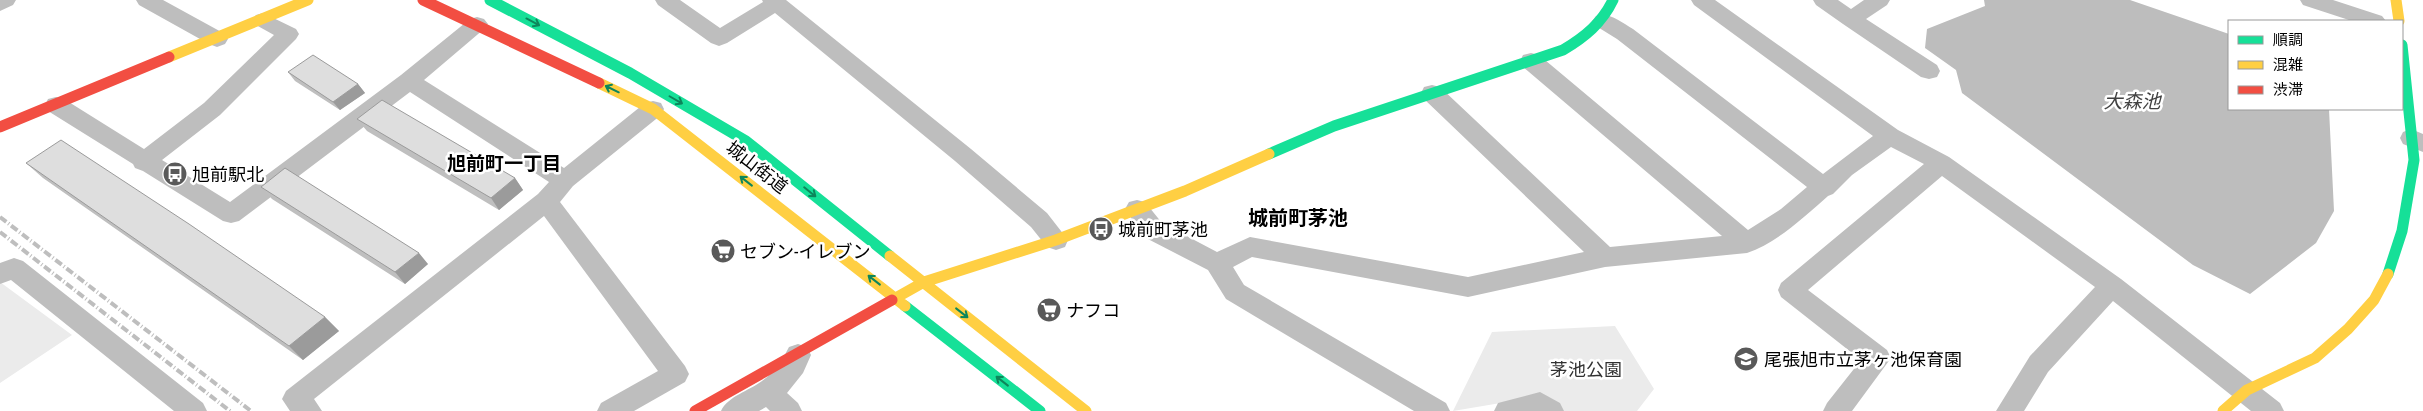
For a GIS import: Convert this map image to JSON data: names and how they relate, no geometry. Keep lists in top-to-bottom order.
{
  "streets": {
    "street": ["城山街道"]
  },
  "districts": ["旭前町一丁目", "城前町茅池"],
  "water": ["大森池"],
  "parks": ["茅池公園"],
  "places": {
    "bus stop": ["旭前駅北", "城前町茅池"],
    "supermarket": ["セブン-イレブン", "ナフコ"],
    "school or university": ["尾張旭市立茅ヶ池保育園"]
  },
  "legend": ["順調", "混雑", "渋滞"]
}
